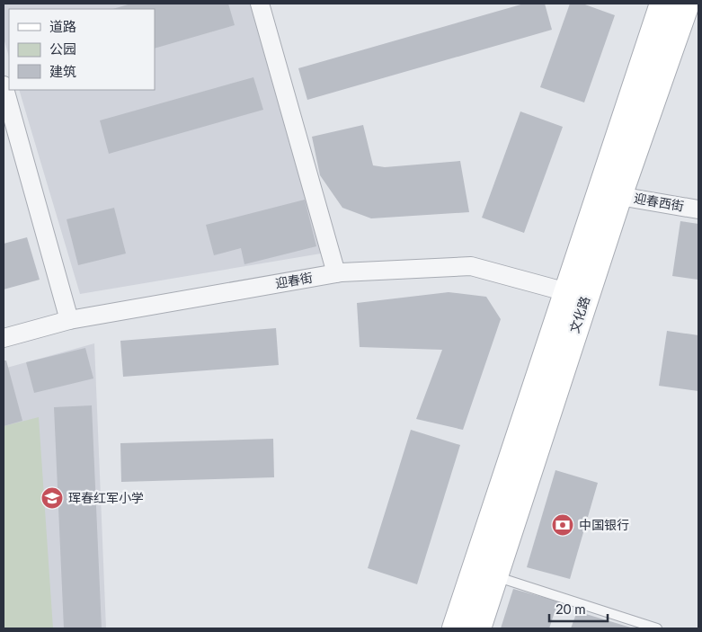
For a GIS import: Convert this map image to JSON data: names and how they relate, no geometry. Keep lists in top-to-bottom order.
{
  "streets": {
    "main road": ["文化路"],
    "street": ["迎春西街", "迎春街"]
  },
  "crossings": [
    ["迎春西街", "文化路"],
    ["迎春街", "文化路"]
  ],
  "places": {
    "school or university": ["珲春红军小学"],
    "bank": ["中国银行"]
  },
  "legend": ["道路", "公园", "建筑"],
  "scale_bar": "20 m"
}
